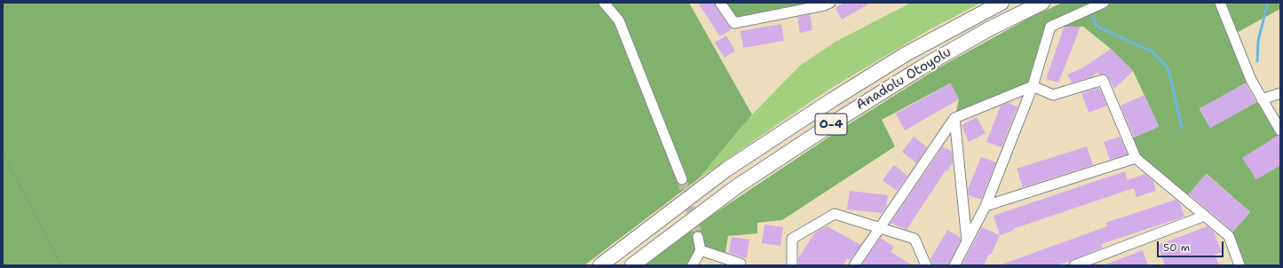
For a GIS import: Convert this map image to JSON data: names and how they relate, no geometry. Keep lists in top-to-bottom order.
{
  "streets": {
    "highway": ["Anadolu Otoyolu", "O-4"]
  },
  "scale_bar": "50 m"
}
